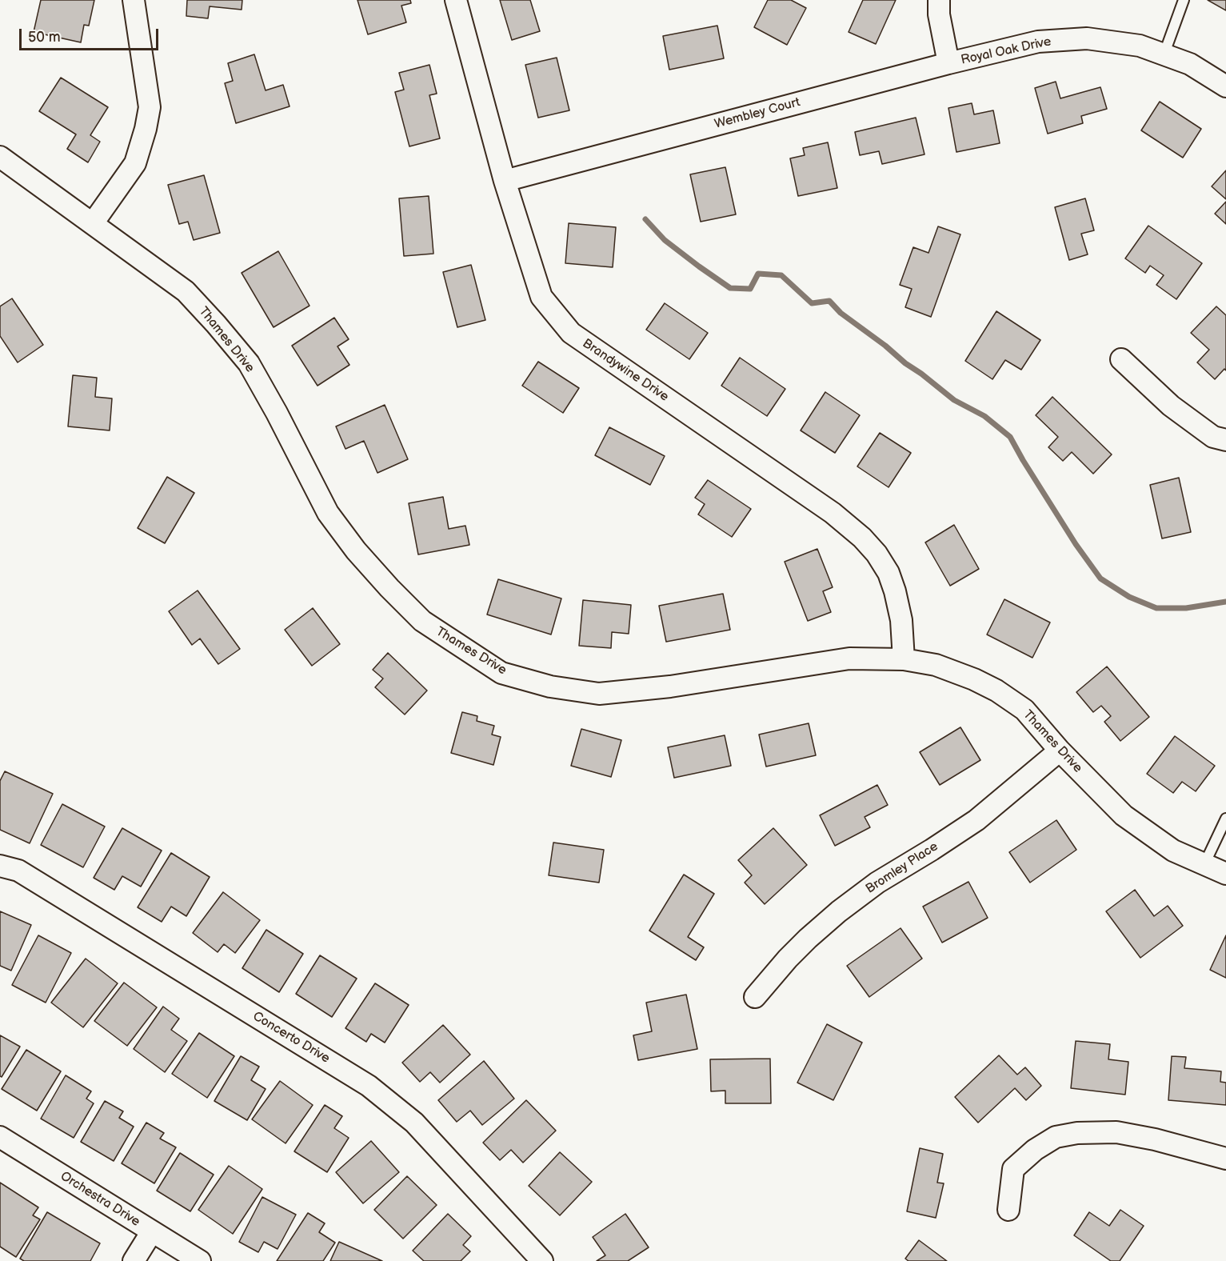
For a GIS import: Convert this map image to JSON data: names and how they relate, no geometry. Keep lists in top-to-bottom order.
{
  "streets": {
    "street": [
      "Royal Oak Drive",
      "Wembley Court",
      "Thames Drive",
      "Brandywine Drive",
      "Bromley Place",
      "Concerto Drive",
      "Orchestra Drive"
    ]
  },
  "crossings": [
    ["Royal Oak Drive", "Wembley Court"],
    ["Wembley Court", "Brandywine Drive"],
    ["Thames Drive", "Brandywine Drive"],
    ["Thames Drive", "Bromley Place"]
  ],
  "scale_bar": "50 m"
}
